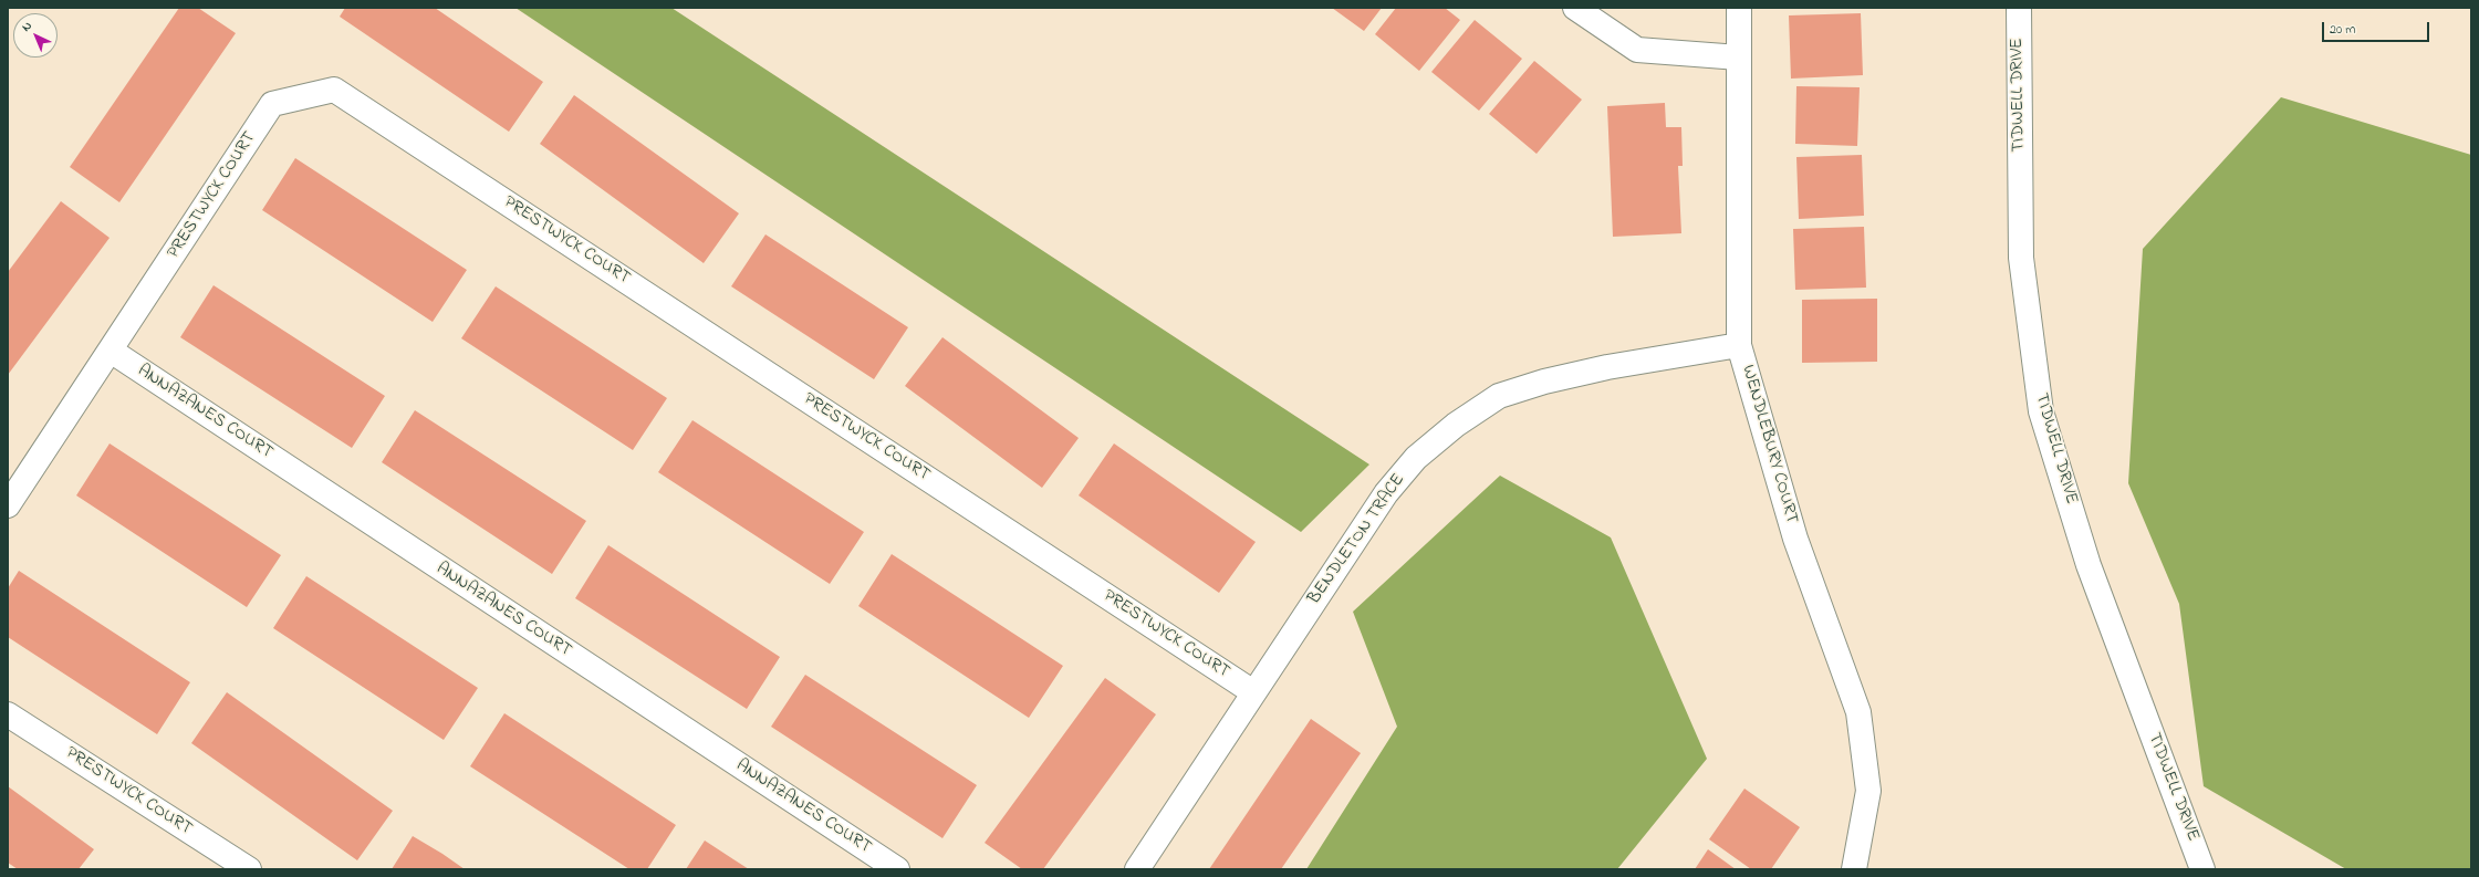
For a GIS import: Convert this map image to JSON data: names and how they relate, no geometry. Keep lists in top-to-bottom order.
{
  "streets": {
    "street": [
      "TIDWELL DRIVE",
      "PRESTWYCK COURT",
      "ANNAZANES COURT",
      "WENDLEBURY COURT",
      "BENDLETON TRACE"
    ]
  },
  "crossings": [
    ["PRESTWYCK COURT", "ANNAZANES COURT"],
    ["PRESTWYCK COURT", "BENDLETON TRACE"],
    ["WENDLEBURY COURT", "BENDLETON TRACE"]
  ],
  "scale_bar": "20 m",
  "north": "top left"
}
